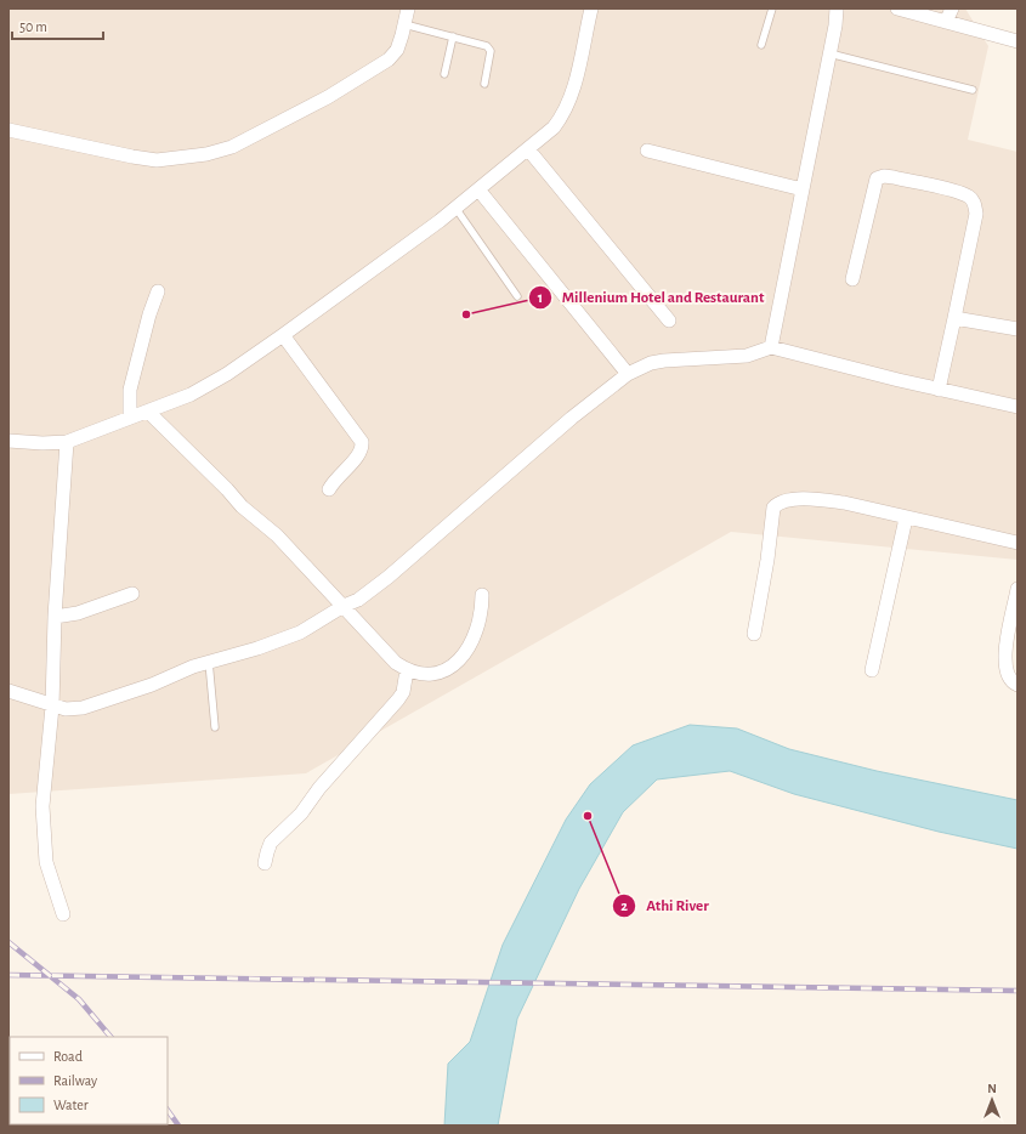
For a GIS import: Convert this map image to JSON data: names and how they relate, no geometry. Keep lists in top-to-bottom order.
{
  "places": ["Millenium Hotel and Restaurant", "Athi River"],
  "legend": ["Road", "Railway", "Water"],
  "scale_bar": "50 m",
  "north": "top"
}
